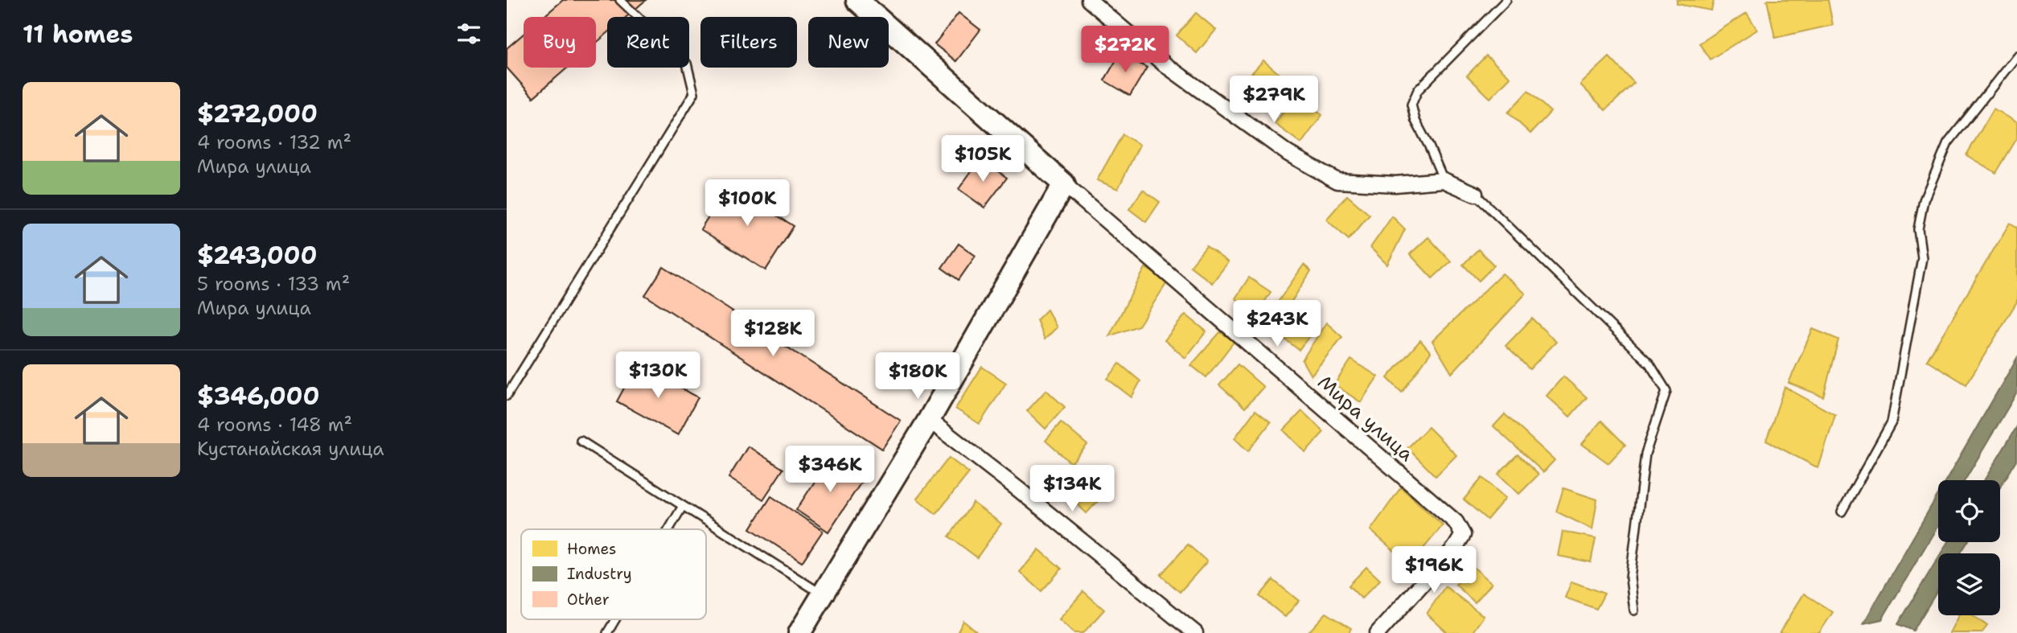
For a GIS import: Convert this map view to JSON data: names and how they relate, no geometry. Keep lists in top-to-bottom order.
{
  "streets": {
    "street": ["Мира улица"]
  },
  "legend": ["Homes", "Industry", "Other"],
  "page": {
    "heading": "11 homes",
    "chip": [
      "Buy",
      "Rent",
      "Filters",
      "New"
    ],
    "price": [
      "$272K",
      "$279K",
      "$105K",
      "$100K",
      "$243K",
      "$128K",
      "$130K",
      "$180K",
      "$346K",
      "$134K",
      "$196K"
    ],
    "list": [
      {
        "name": "$272,000",
        "note": "4 rooms · 132 m² · Мира улица"
      },
      {
        "name": "$243,000",
        "note": "5 rooms · 133 m² · Мира улица"
      },
      {
        "name": "$346,000",
        "note": "4 rooms · 148 m² · Кустанайская улица"
      }
    ]
  }
}
